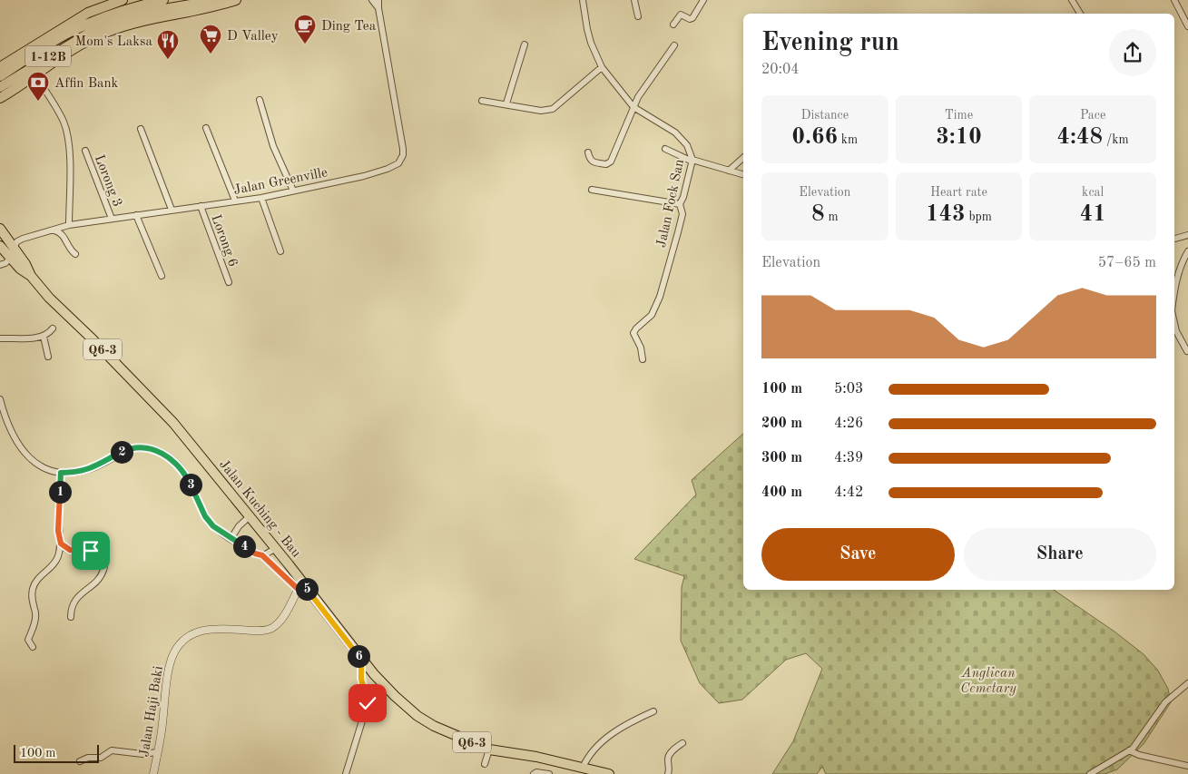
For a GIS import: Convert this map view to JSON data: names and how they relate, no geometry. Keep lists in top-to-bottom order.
{
  "streets": {
    "main road": ["1-12B", "Q6-3", "Jalan Kuching - Bau"],
    "street": [
      "Lorong 3",
      "Jalan Greenville",
      "Jalan Fock San",
      "Lorong 6",
      "Jalan Haji Baki"
    ]
  },
  "crossings": [
    ["Lorong 3", "Jalan Greenville"],
    ["Jalan Greenville", "Lorong 6"],
    ["Jalan Greenville", "Jalan Kuching - Bau"],
    ["Jalan Kuching - Bau", "Jalan Haji Baki"]
  ],
  "parks": ["Anglican Cemetary"],
  "places": {
    "cafe": ["Ding Tea"],
    "supermarket": ["D Valley"],
    "restaurant": ["Mom's Laksa"],
    "bank": ["Affin Bank"]
  },
  "scale_bar": "100 m",
  "page": {
    "heading": ["Evening run", "20:04"],
    "stats": [
      ["Distance", "0.66 km"],
      ["Time", "3:10"],
      ["Pace", "4:48 /km"],
      ["Elevation", "8 m"],
      ["Heart rate", "143 bpm"],
      ["kcal", "41"]
    ],
    "chart": ["Elevation", "57–65 m"],
    "list": [
      {
        "name": "100 m",
        "note": "5:03"
      },
      {
        "name": "200 m",
        "note": "4:26"
      },
      {
        "name": "300 m",
        "note": "4:39"
      },
      {
        "name": "400 m",
        "note": "4:42"
      }
    ],
    "pins": [
      "2",
      "3",
      "1",
      "4",
      "5",
      "6"
    ],
    "buttons": ["Save", "Share"],
    "scale": "100 m"
  }
}
